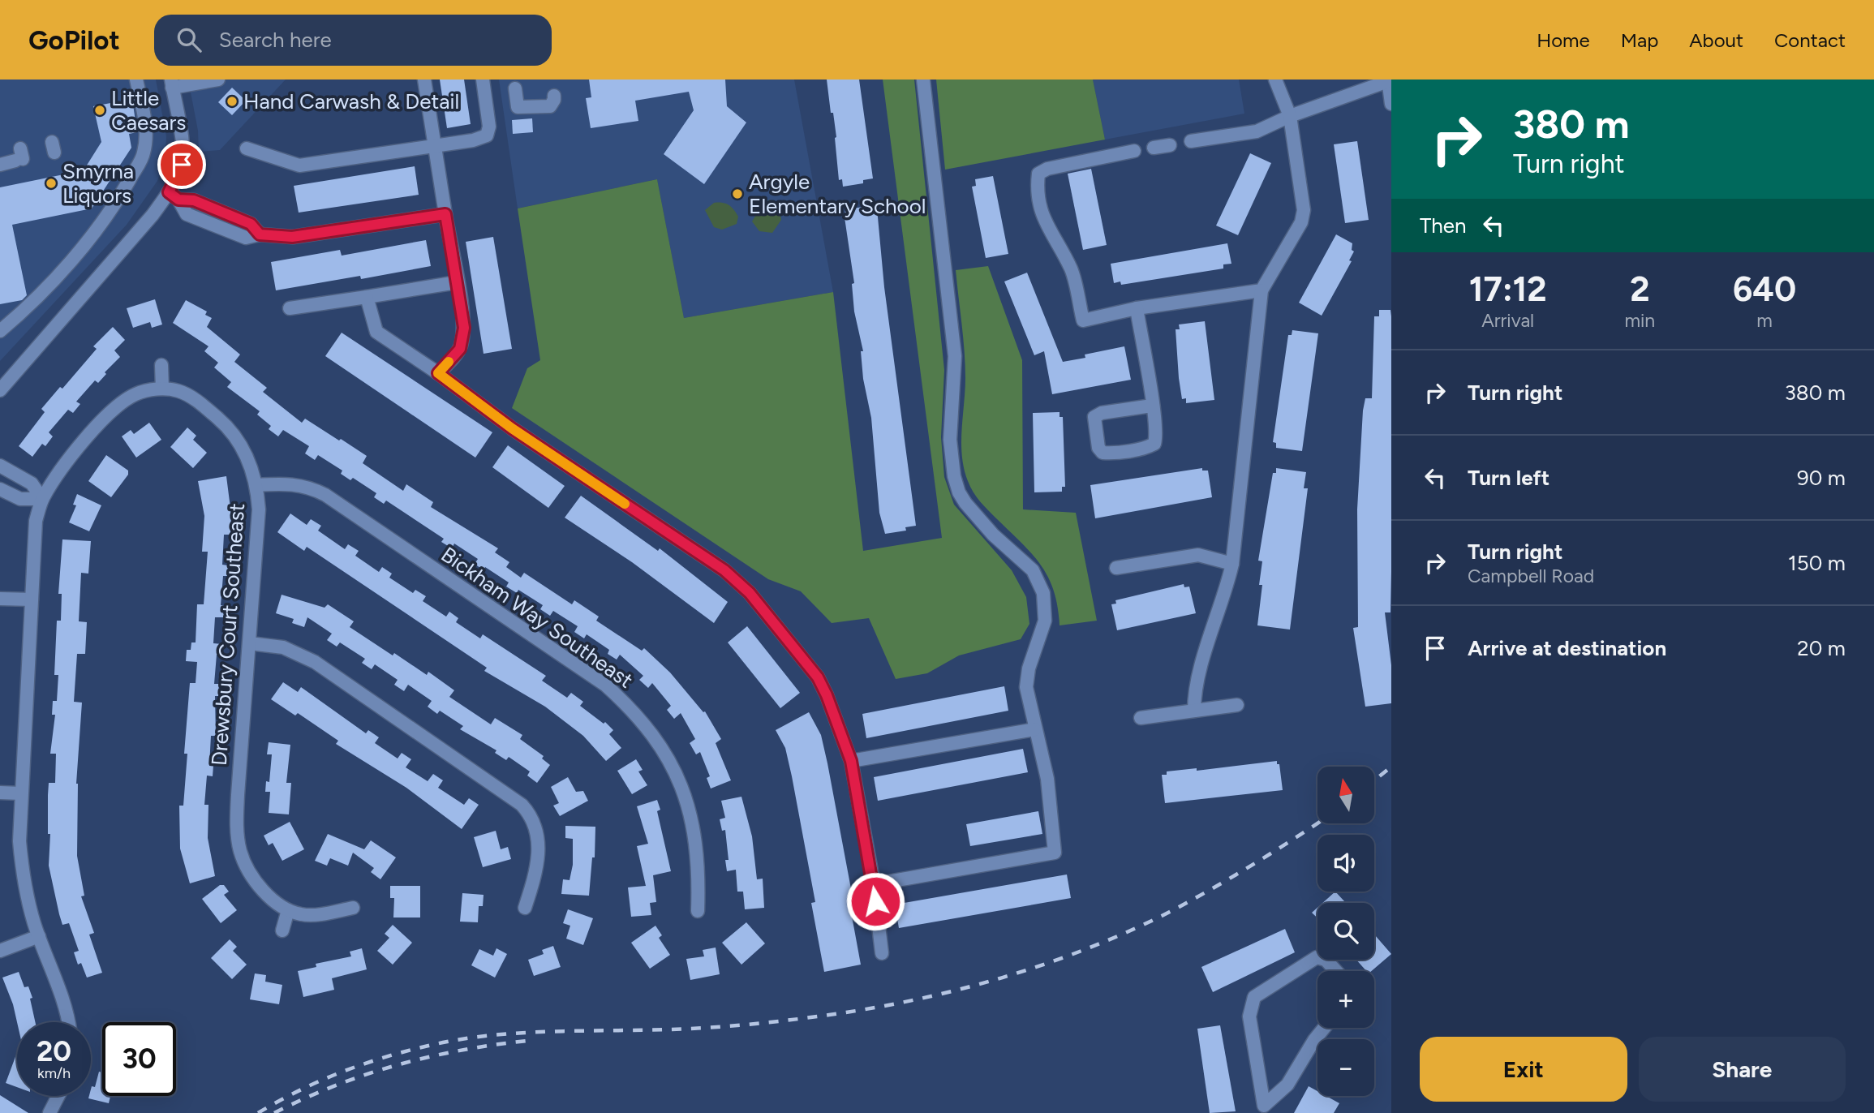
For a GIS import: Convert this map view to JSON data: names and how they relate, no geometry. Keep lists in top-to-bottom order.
{
  "streets": {
    "street": ["Bickham Way Southeast", "Drewsbury Court Southeast"]
  },
  "crossings": [
    ["Bickham Way Southeast", "Drewsbury Court Southeast"]
  ],
  "places": [
    "Hand Carwash & Detail",
    "Little Caesars",
    "Smyrna Liquors",
    "Argyle Elementary School"
  ],
  "north": "top",
  "page": {
    "header": "GoPilot",
    "search": "Search here",
    "nav": [
      "Home",
      "Map",
      "About",
      "Contact"
    ],
    "turn": ["380 m", "Turn right"],
    "then": "Then",
    "eta": [
      "17:12",
      "Arrival",
      "2",
      "min",
      "640",
      "m"
    ],
    "list": [
      {
        "name": "Turn right",
        "value": "380 m"
      },
      {
        "name": "Turn left",
        "value": "90 m"
      },
      {
        "name": "Turn right",
        "note": "Campbell Road",
        "value": "150 m"
      },
      {
        "name": "Arrive at destination",
        "value": "20 m"
      }
    ],
    "map_buttons": ["+", "−"],
    "speed": "20 km/h",
    "limit": "30",
    "buttons": ["Exit", "Share"]
  }
}
